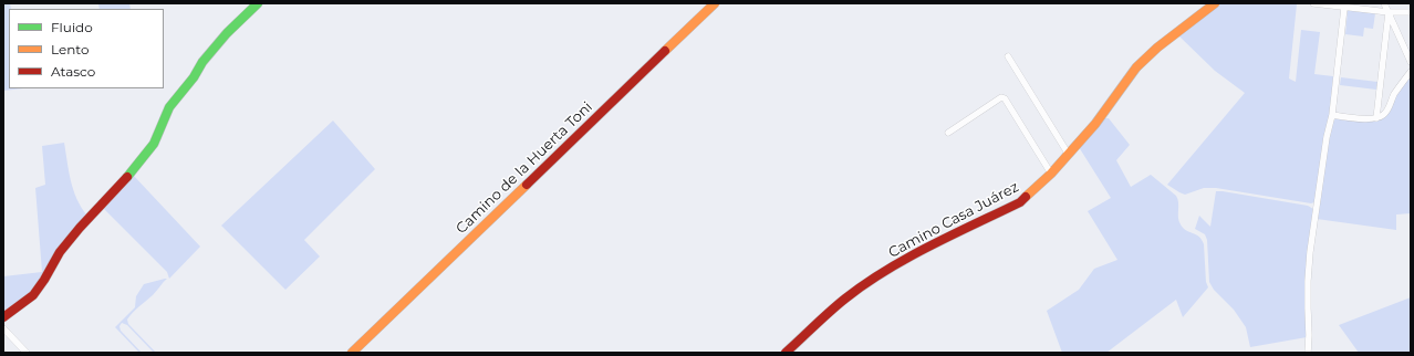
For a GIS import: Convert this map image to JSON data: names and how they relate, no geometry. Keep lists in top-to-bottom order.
{
  "streets": {
    "street": ["Camino de la Huerta Toni", "Camino Casa Juárez"]
  },
  "legend": ["Fluido", "Lento", "Atasco"]
}
